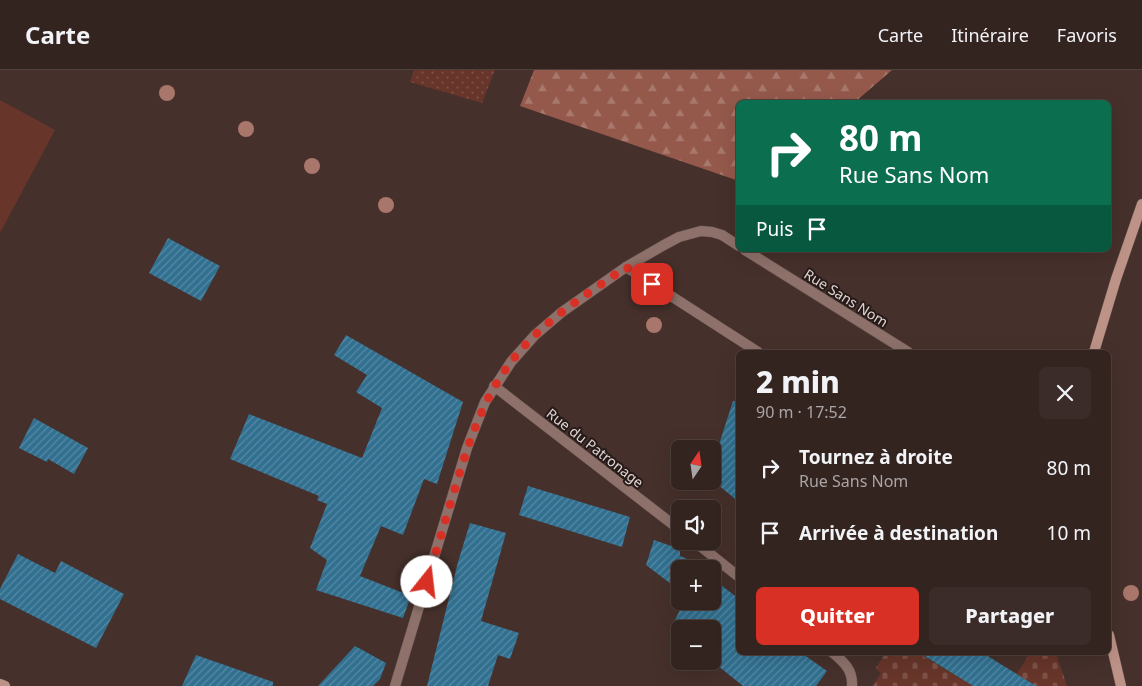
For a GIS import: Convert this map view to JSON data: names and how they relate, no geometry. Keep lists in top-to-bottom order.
{
  "streets": {
    "street": ["Rue Sans Nom", "Rue du Patronage"]
  },
  "north": "top",
  "page": {
    "header": "Carte",
    "nav": ["Carte", "Itinéraire", "Favoris"],
    "turn": ["80 m", "Rue Sans Nom"],
    "then": "Puis",
    "heading": ["2 min", "90 m · 17:52"],
    "list": [
      {
        "name": "Tournez à droite",
        "note": "Rue Sans Nom",
        "value": "80 m"
      },
      {
        "name": "Arrivée à destination",
        "value": "10 m"
      }
    ],
    "map_buttons": ["+", "−"],
    "buttons": ["Quitter", "Partager"]
  }
}
